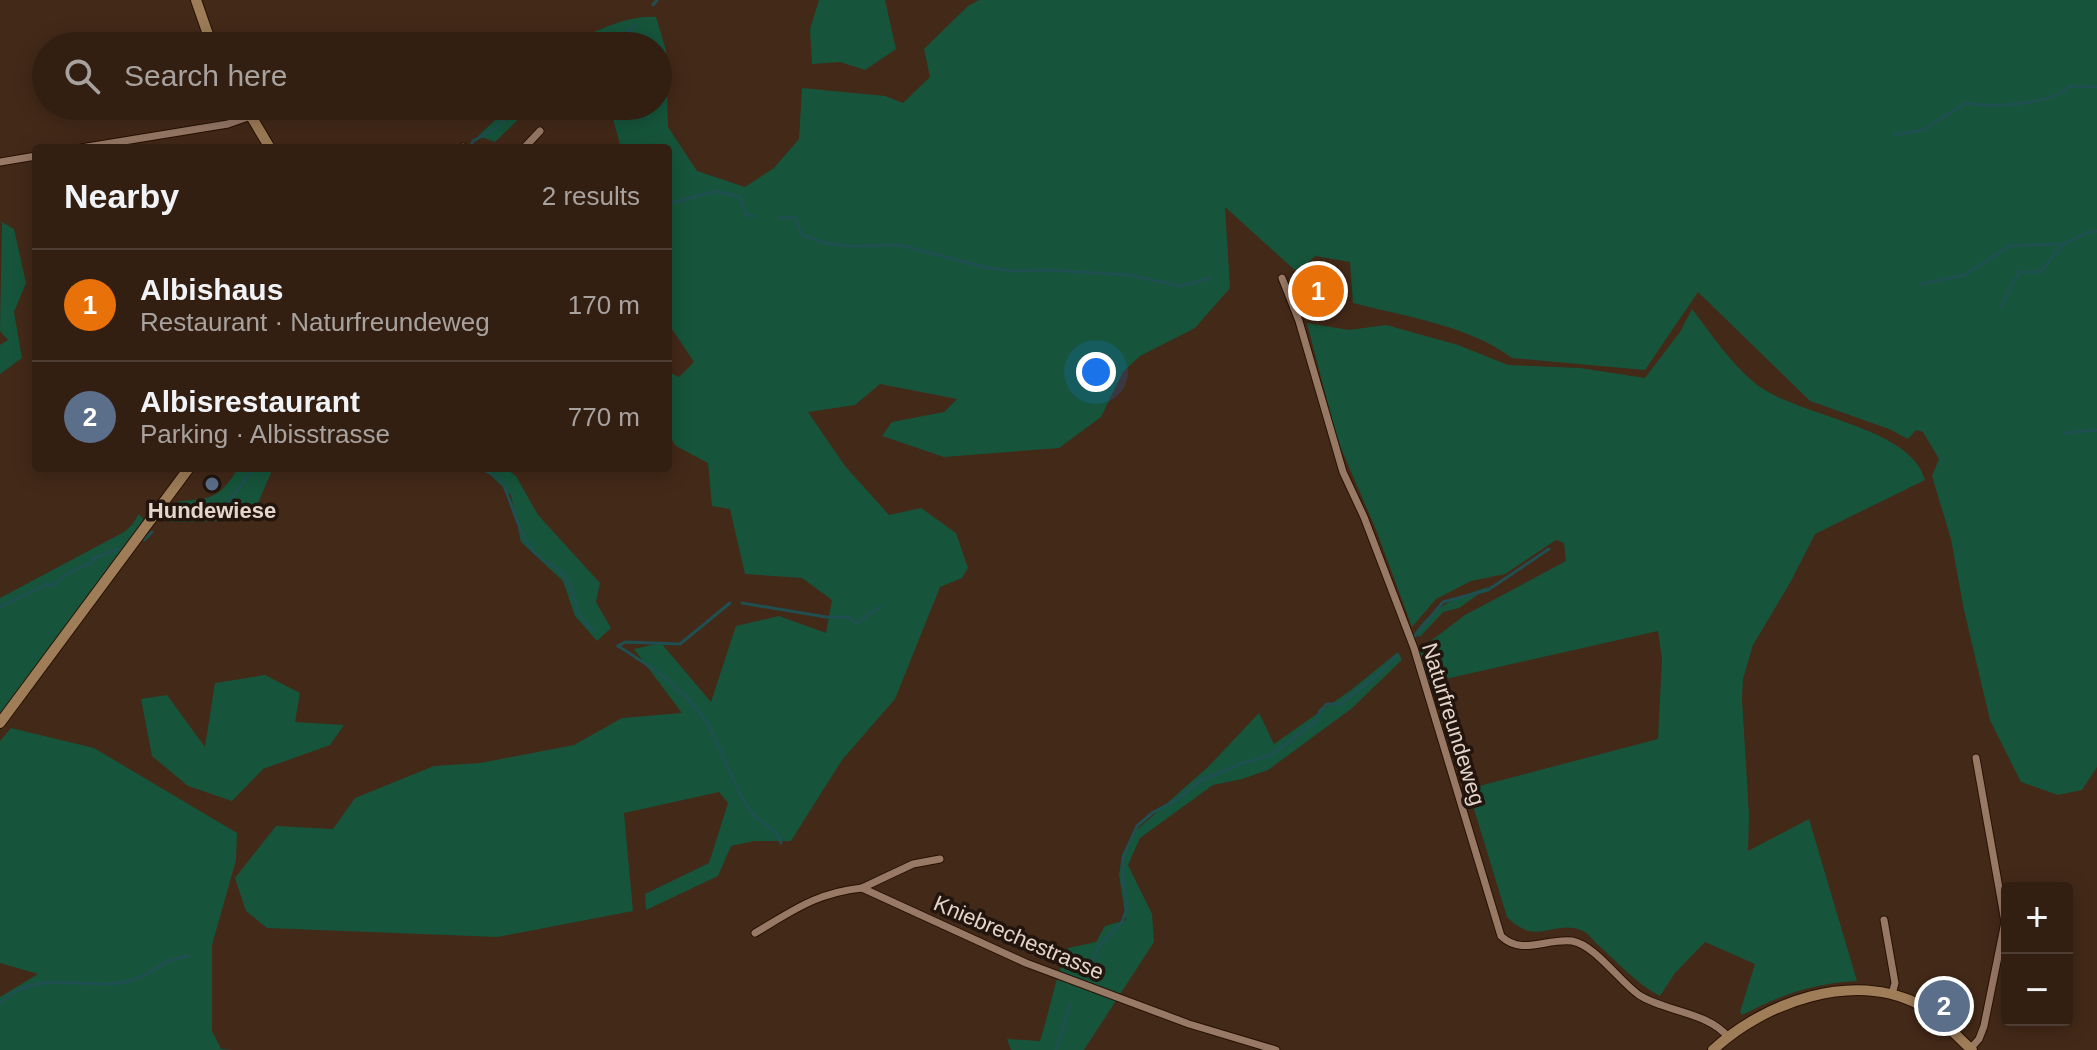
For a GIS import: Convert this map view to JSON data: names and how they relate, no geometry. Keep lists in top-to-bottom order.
{
  "streets": {
    "street": ["Naturfreundeweg", "Kniebrechestrasse"]
  },
  "places": ["Hundewiese"],
  "page": {
    "search": "Search here",
    "heading": ["Nearby", "2 results"],
    "list": [
      {
        "mark": "1",
        "name": "Albishaus",
        "note": "Restaurant · Naturfreundeweg",
        "value": "170 m"
      },
      {
        "mark": "2",
        "name": "Albisrestaurant",
        "note": "Parking · Albisstrasse",
        "value": "770 m"
      }
    ],
    "pins": ["1", "2"],
    "map_buttons": ["+", "−"]
  }
}
